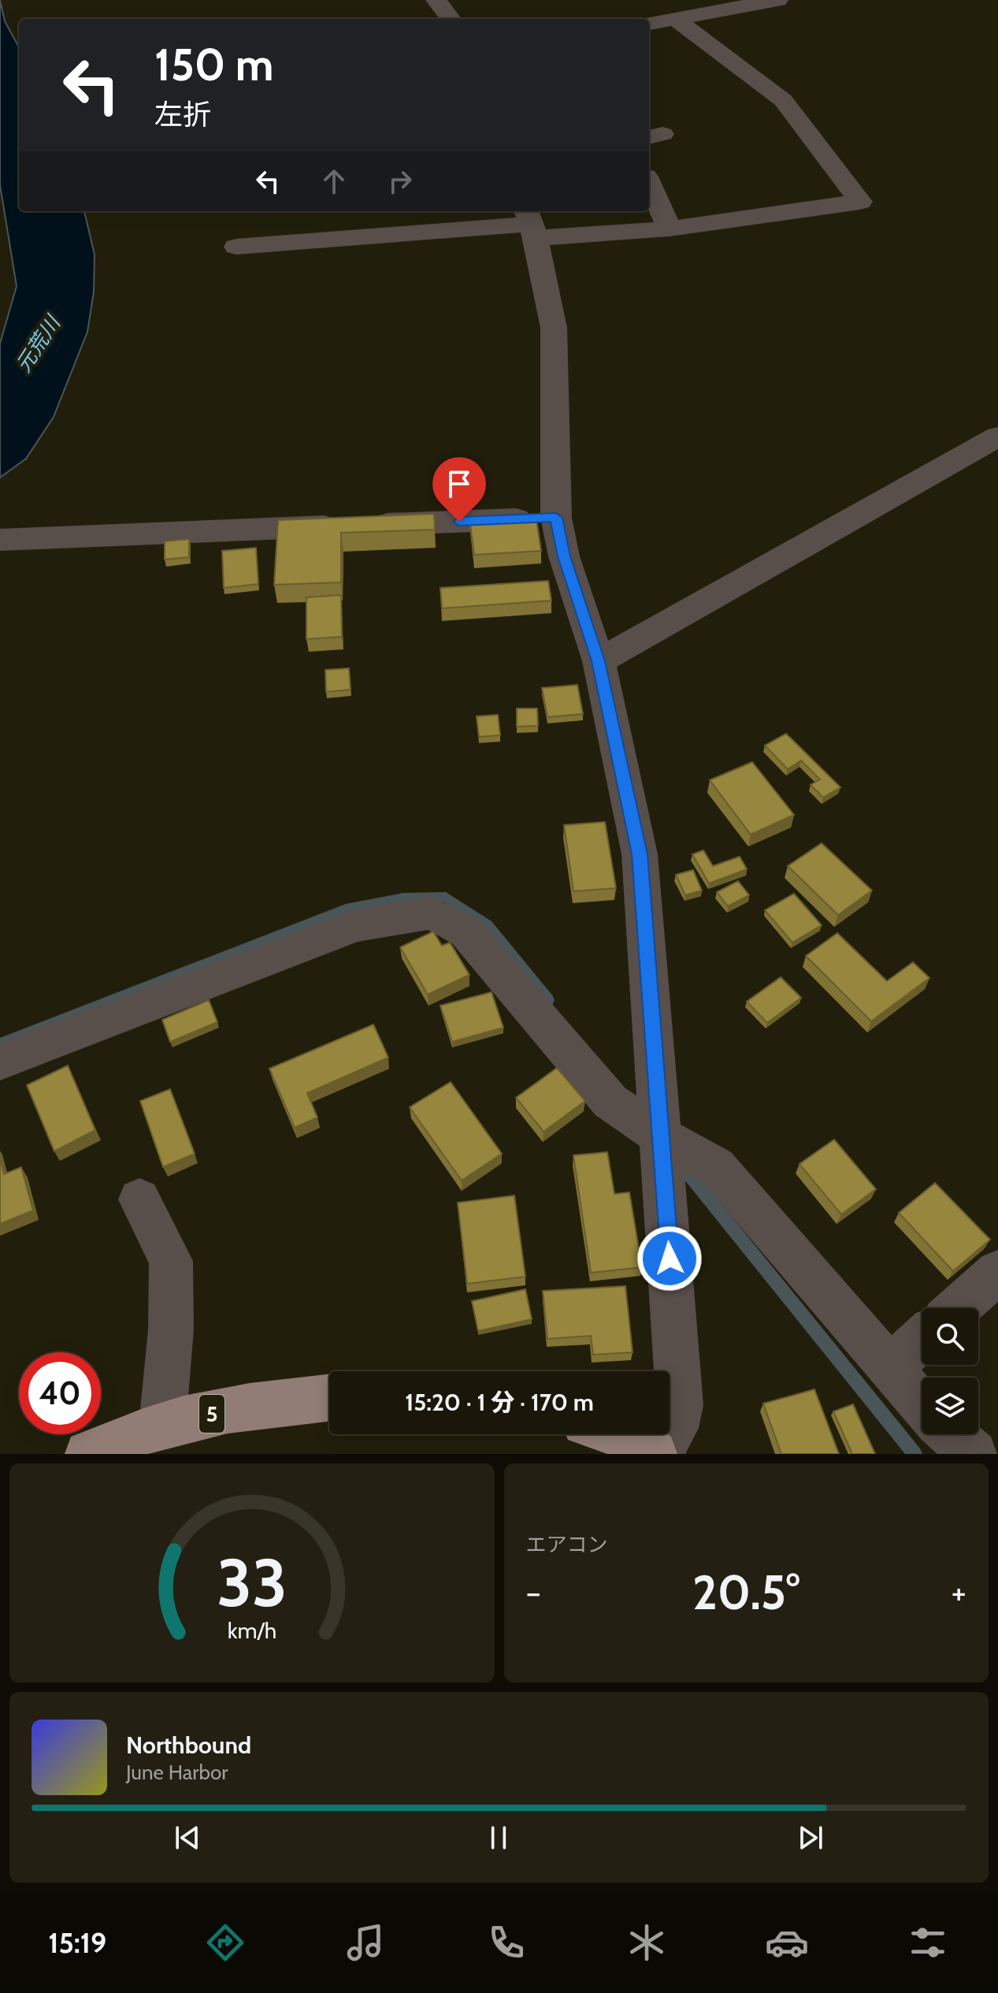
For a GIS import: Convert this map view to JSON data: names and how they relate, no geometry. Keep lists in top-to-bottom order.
{
  "streets": {
    "main road": ["5"]
  },
  "water": ["元荒川"],
  "page": {
    "turn": ["150 m", "左折"],
    "limit": "40",
    "trip": "15:20 · 1 分 · 170 m",
    "tile": "エアコン",
    "heat": ["−", "20.5°", "+"],
    "song": ["Northbound", "June Harbor"],
    "tabs": "15:19",
    "gauge": ["33", "km/h"]
  }
}
